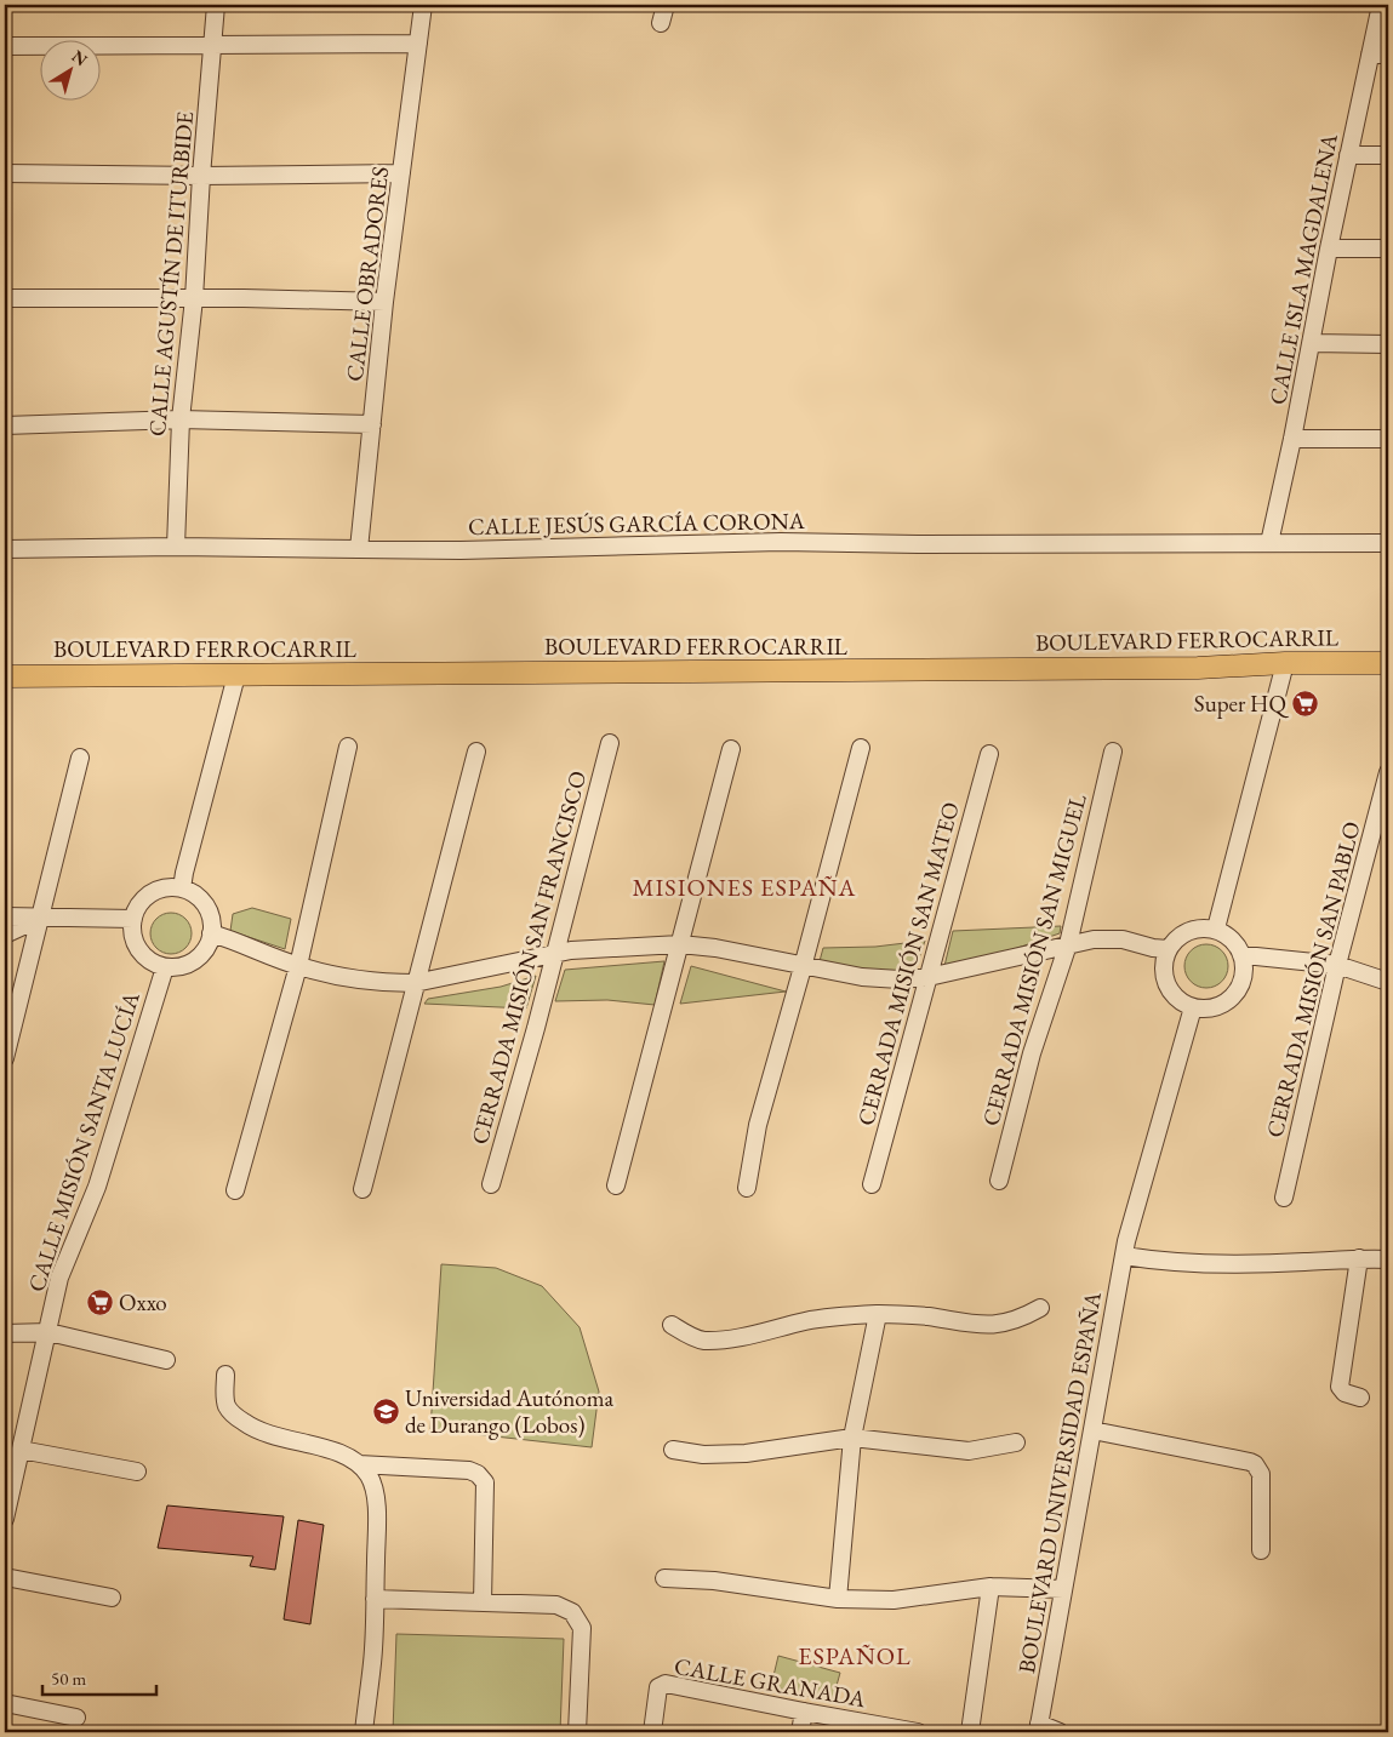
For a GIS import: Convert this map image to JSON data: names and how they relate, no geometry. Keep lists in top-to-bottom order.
{
  "streets": {
    "main road": ["BOULEVARD FERROCARRIL"],
    "street": [
      "CALLE ISLA MAGDALENA",
      "CALLE AGUSTÍN DE ITURBIDE",
      "CALLE OBRADORES",
      "CALLE JESÚS GARCÍA CORONA",
      "CERRADA MISIÓN SAN FRANCISCO",
      "CERRADA MISIÓN SAN MIGUEL",
      "CERRADA MISIÓN SAN MATEO",
      "CERRADA MISIÓN SAN PABLO",
      "CALLE MISIÓN SANTA LUCÍA",
      "BOULEVARD UNIVERSIDAD ESPAÑA",
      "CALLE GRANADA"
    ]
  },
  "crossings": [
    ["CALLE ISLA MAGDALENA", "CALLE JESÚS GARCÍA CORONA"],
    ["CALLE AGUSTÍN DE ITURBIDE", "CALLE JESÚS GARCÍA CORONA"],
    ["CALLE OBRADORES", "CALLE JESÚS GARCÍA CORONA"]
  ],
  "districts": ["MISIONES ESPAÑA", "ESPAÑOL"],
  "places": {
    "supermarket": ["Super HQ", "Oxxo"],
    "school or university": ["Universidad Autónoma de Durango (Lobos)"]
  },
  "scale_bar": "50 m",
  "north": "top right"
}
